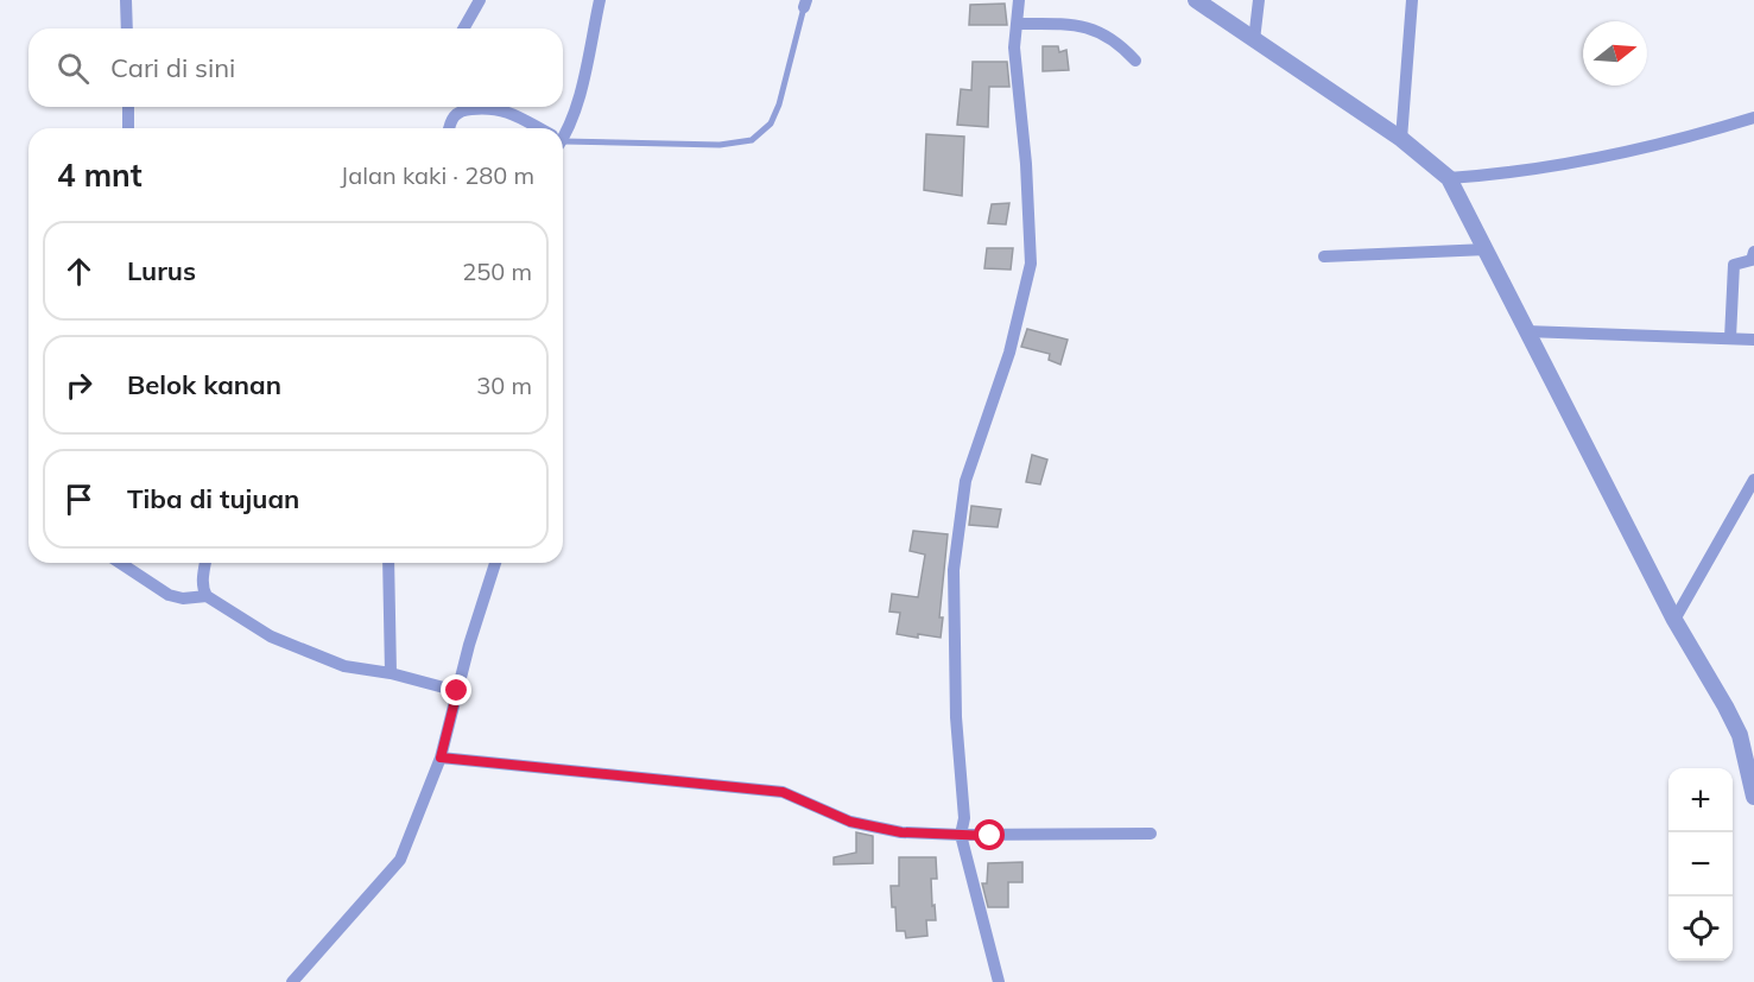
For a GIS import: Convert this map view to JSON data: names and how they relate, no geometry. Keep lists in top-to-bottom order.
{
  "north": "right",
  "page": {
    "search": "Cari di sini",
    "heading": ["4 mnt", "Jalan kaki · 280 m"],
    "list": [
      ["Lurus", "250 m"],
      ["Belok kanan", "30 m"],
      "Tiba di tujuan"
    ],
    "map_buttons": ["+", "−"]
  }
}
